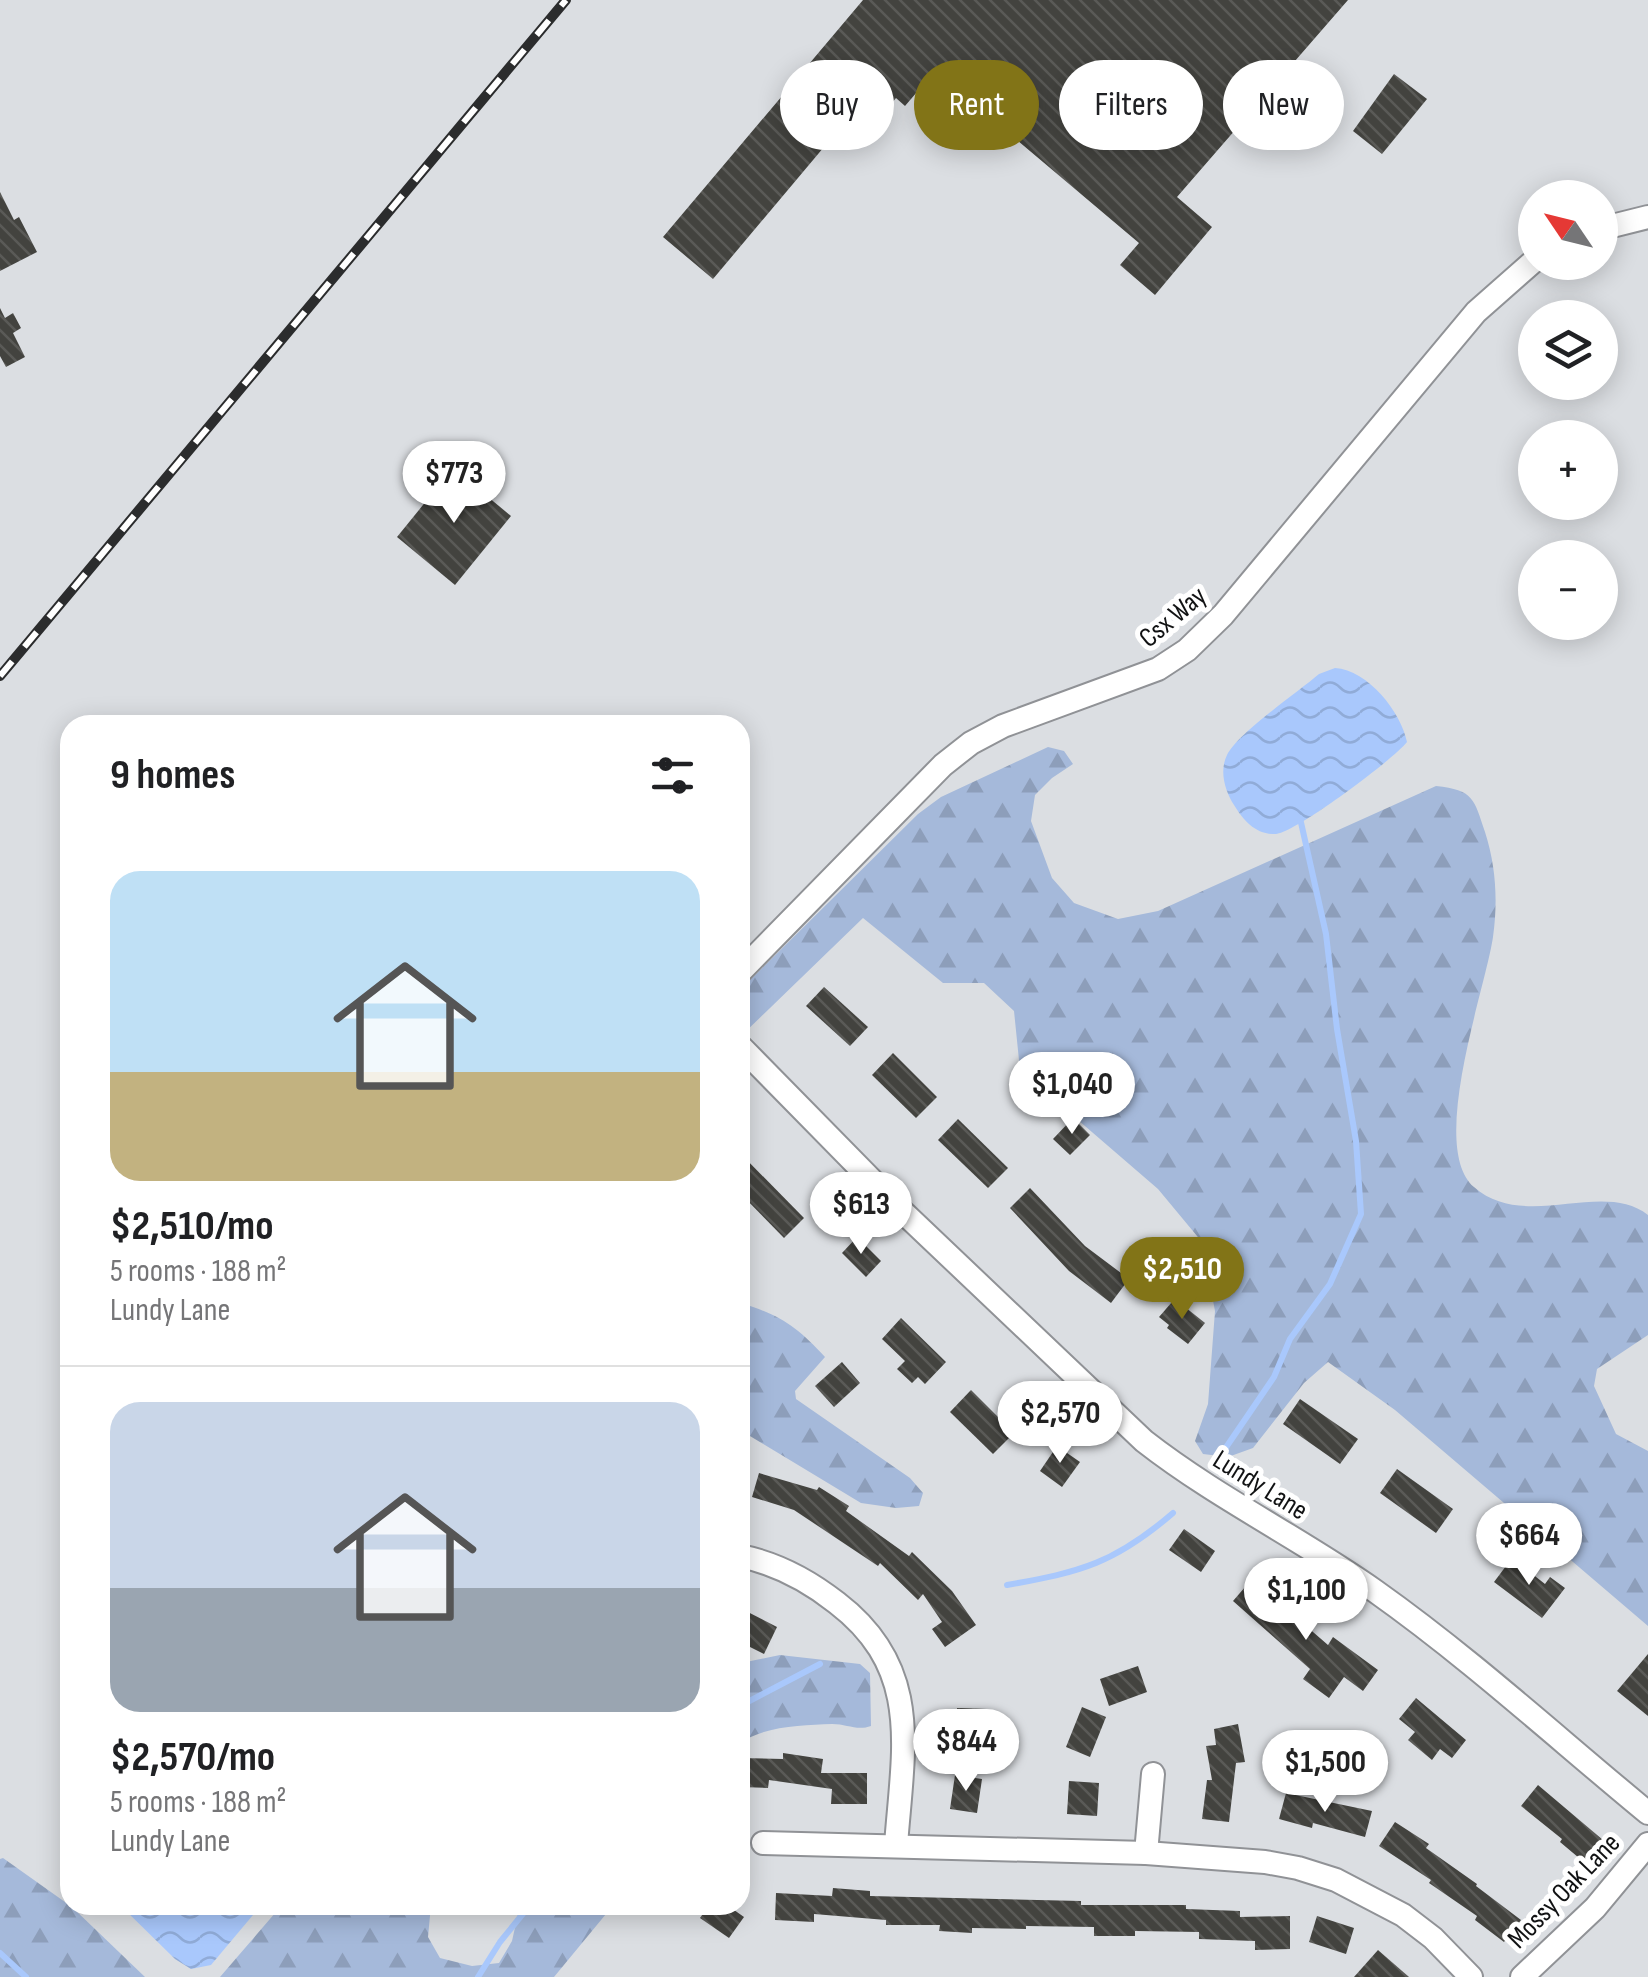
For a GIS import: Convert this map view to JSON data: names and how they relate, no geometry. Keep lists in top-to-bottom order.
{
  "streets": {
    "street": ["Csx Way", "Lundy Lane", "Mossy Oak Lane"]
  },
  "north": "top left",
  "page": {
    "chip": [
      "Buy",
      "Rent",
      "Filters",
      "New"
    ],
    "map_buttons": ["+", "−"],
    "price": [
      "$773",
      "$1,040",
      "$613",
      "$2,510",
      "$2,570",
      "$664",
      "$1,100",
      "$844",
      "$1,500"
    ],
    "heading": "9 homes",
    "list": [
      {
        "name": "$2,510/mo",
        "note": "5 rooms · 188 m² · Lundy Lane"
      },
      {
        "name": "$2,570/mo",
        "note": "5 rooms · 188 m² · Lundy Lane"
      }
    ]
  }
}
